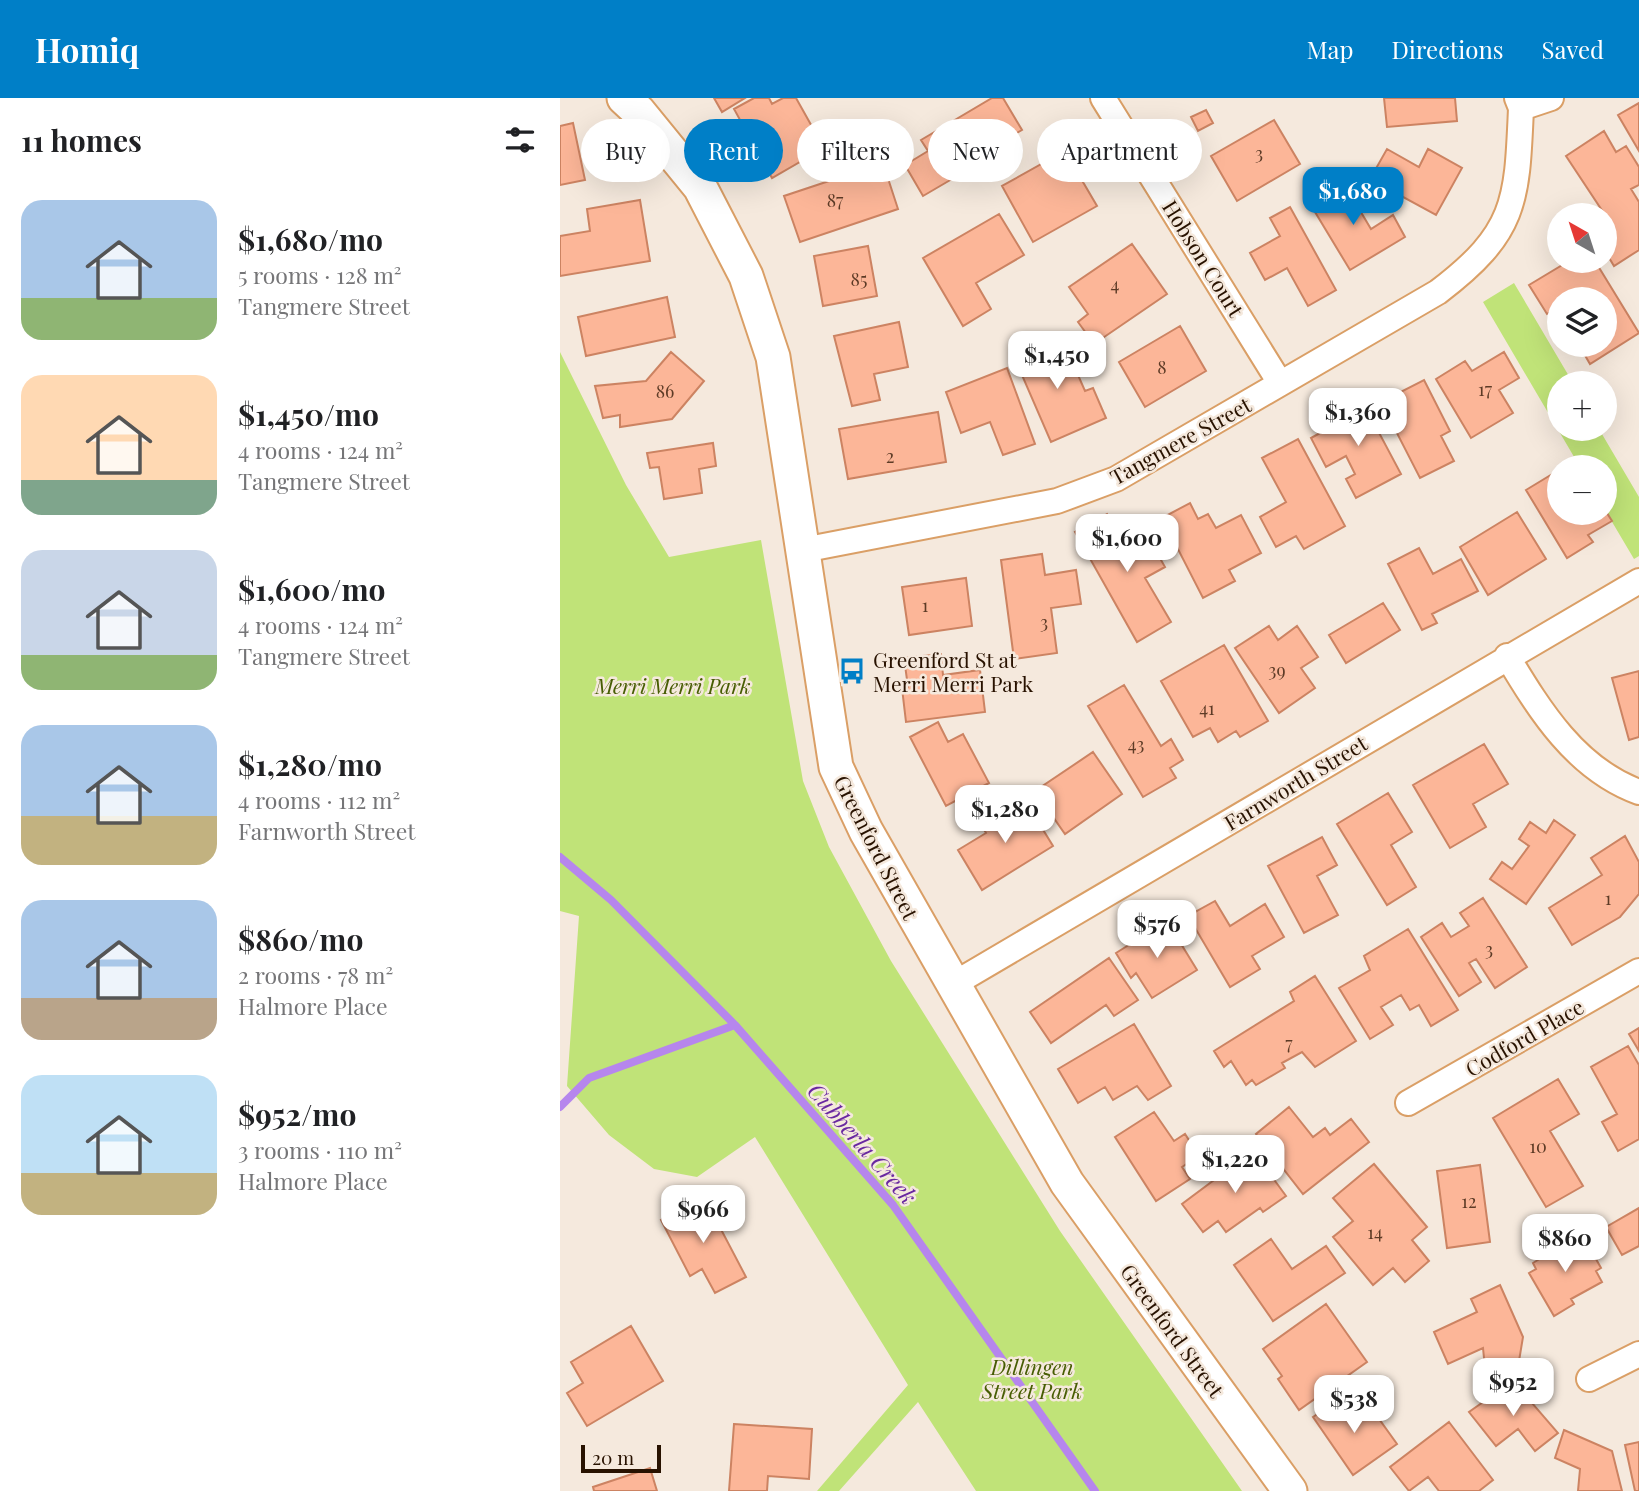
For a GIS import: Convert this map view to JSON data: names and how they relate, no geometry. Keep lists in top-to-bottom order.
{
  "streets": {
    "street": [
      "Hobson Court",
      "Tangmere Street",
      "Farnworth Street",
      "Greenford Street",
      "Codford Place"
    ]
  },
  "crossings": [
    ["Hobson Court", "Tangmere Street"],
    ["Tangmere Street", "Greenford Street"],
    ["Farnworth Street", "Greenford Street"]
  ],
  "water": ["Cubberla Creek"],
  "parks": ["Merri Merri Park", "Dillingen Street Park"],
  "places": {
    "bus stop": ["Greenford St at Merri Merri Park"]
  },
  "house_numbers": [
    "3",
    "87",
    "85",
    "4",
    "8",
    "17",
    "86",
    "2",
    "1",
    "3",
    "39",
    "41",
    "43",
    "1",
    "3",
    "7",
    "10",
    "12",
    "14"
  ],
  "scale_bar": "20 m",
  "north": "top left",
  "page": {
    "header": "Homiq",
    "nav": ["Map", "Directions", "Saved"],
    "heading": "11 homes",
    "chip": [
      "Buy",
      "Rent",
      "Filters",
      "New",
      "Apartment"
    ],
    "price": [
      "$1,680",
      "$1,450",
      "$1,360",
      "$1,600",
      "$1,280",
      "$576",
      "$1,220",
      "$966",
      "$860",
      "$952",
      "$538"
    ],
    "list": [
      {
        "name": "$1,680/mo",
        "note": "5 rooms · 128 m² · Tangmere Street"
      },
      {
        "name": "$1,450/mo",
        "note": "4 rooms · 124 m² · Tangmere Street"
      },
      {
        "name": "$1,600/mo",
        "note": "4 rooms · 124 m² · Tangmere Street"
      },
      {
        "name": "$1,280/mo",
        "note": "4 rooms · 112 m² · Farnworth Street"
      },
      {
        "name": "$860/mo",
        "note": "2 rooms · 78 m² · Halmore Place"
      },
      {
        "name": "$952/mo",
        "note": "3 rooms · 110 m² · Halmore Place"
      }
    ],
    "map_buttons": ["+", "−"],
    "scale": "20 m"
  }
}
